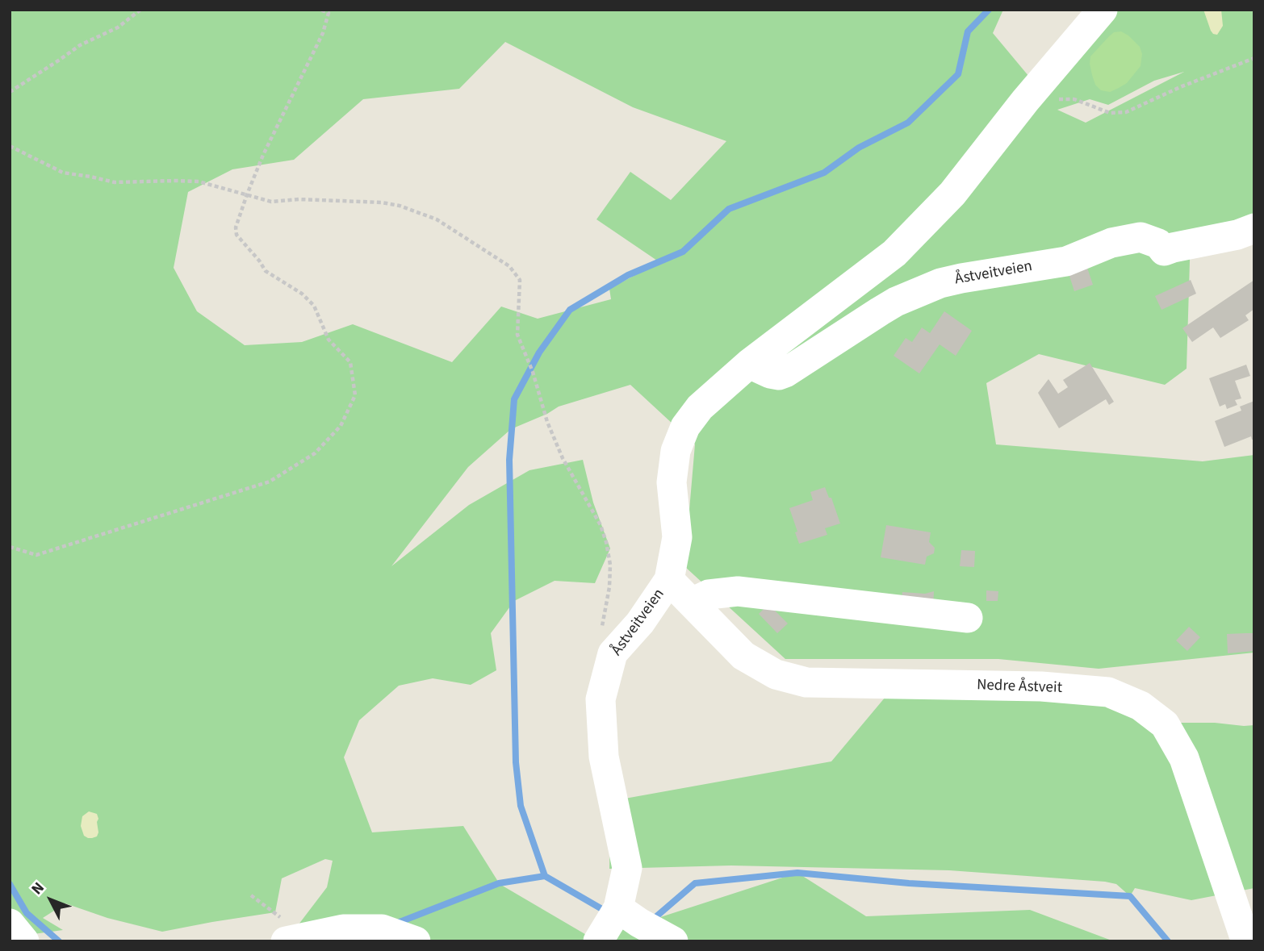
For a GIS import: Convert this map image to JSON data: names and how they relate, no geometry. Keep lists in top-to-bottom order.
{
  "streets": {
    "street": ["Åstveitveien", "Nedre Åstveit"]
  },
  "crossings": [
    ["Åstveitveien", "Nedre Åstveit"]
  ],
  "north": "top left"
}
